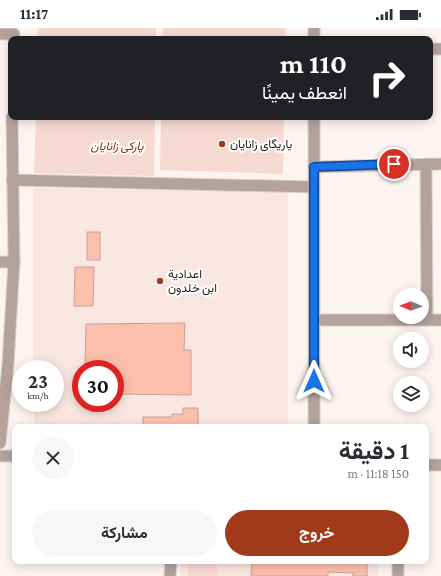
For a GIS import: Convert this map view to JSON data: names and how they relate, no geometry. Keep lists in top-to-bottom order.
{
  "parks": ["پارکی زانایان"],
  "places": ["یاریگای زانایان", "اعدادية ابن خلدون"],
  "north": "left",
  "page": {
    "status": "11:17",
    "turn": ["110 m", "انعطف يمينًا"],
    "speed": "23 km/h",
    "limit": "30",
    "heading": ["1 دقيقة", "150 m · 11:18"],
    "buttons": ["خروج", "مشاركة"]
  }
}
